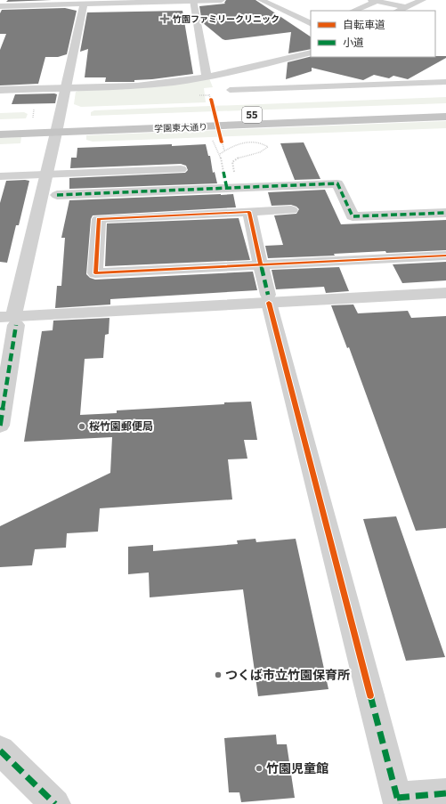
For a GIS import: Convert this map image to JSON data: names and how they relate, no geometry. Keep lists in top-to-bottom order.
{
  "streets": {
    "main road": ["55", "学園東大通り"]
  },
  "places": {
    "health": ["竹園ファミリークリニック"],
    "other": ["桜竹園郵便局", "つくば市立竹園保育所", "竹園児童館"]
  },
  "legend": ["自転車道", "小道"]
}
